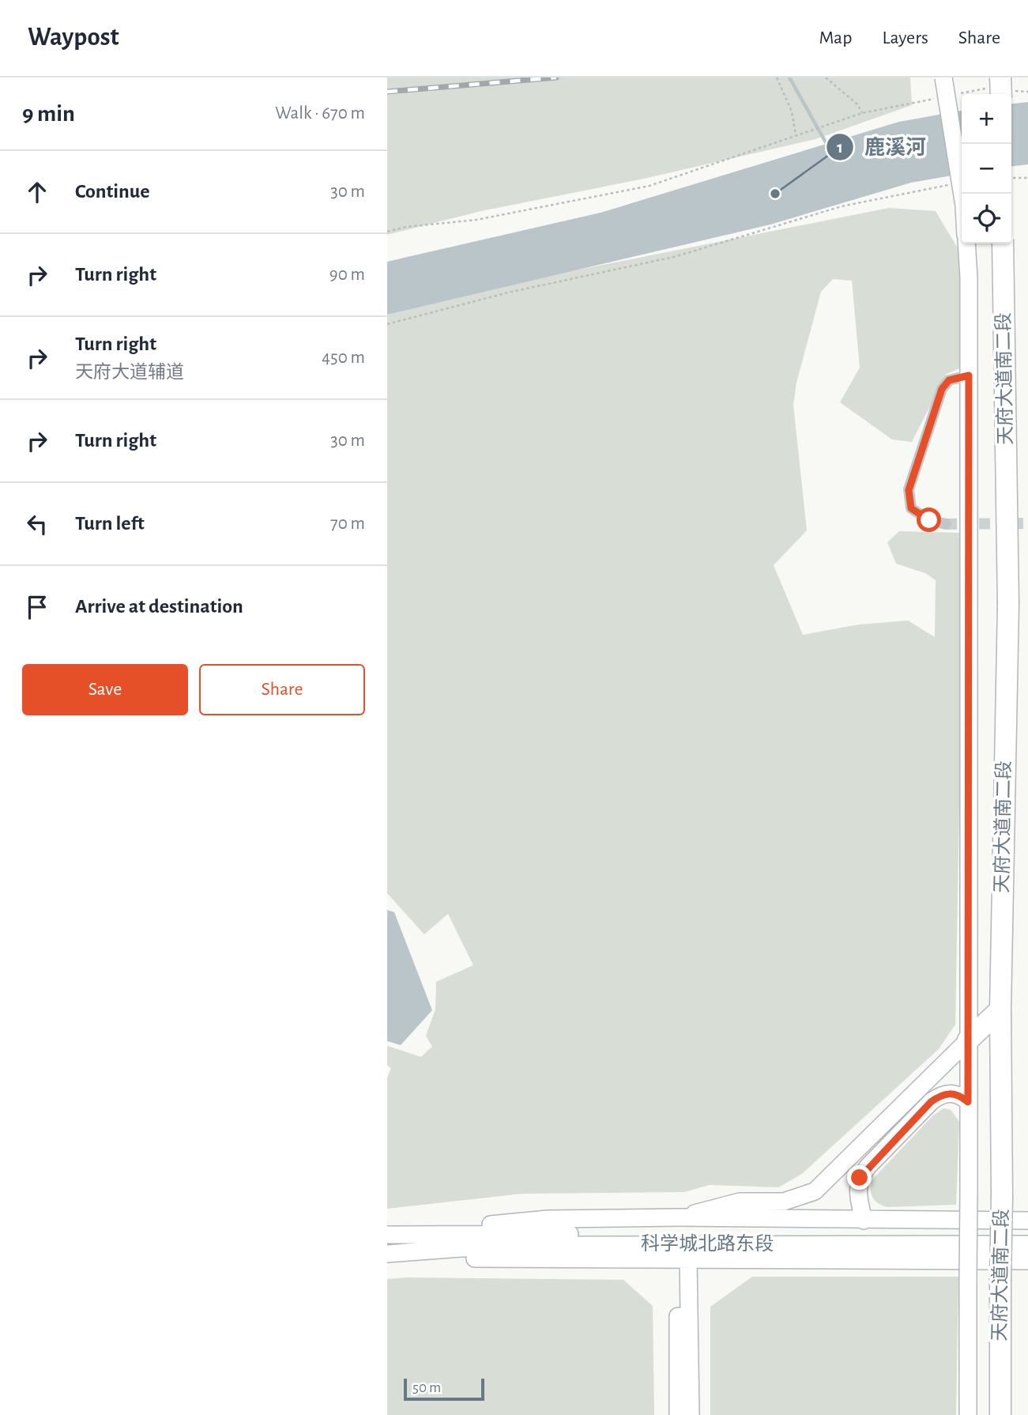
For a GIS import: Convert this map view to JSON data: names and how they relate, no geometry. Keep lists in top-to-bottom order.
{
  "streets": {
    "highway": ["天府大道南二段"],
    "street": ["科学城北路东段"]
  },
  "places": ["鹿溪河"],
  "scale_bar": "50 m",
  "page": {
    "header": "Waypost",
    "nav": ["Map", "Layers", "Share"],
    "heading": ["9 min", "Walk · 670 m"],
    "map_buttons": ["+", "−"],
    "list": [
      ["Continue", "30 m"],
      ["Turn right", "90 m"],
      ["Turn right", "天府大道辅道", "450 m"],
      ["Turn right", "30 m"],
      ["Turn left", "70 m"],
      "Arrive at destination"
    ],
    "buttons": ["Save", "Share"],
    "scale": "50 m"
  }
}
